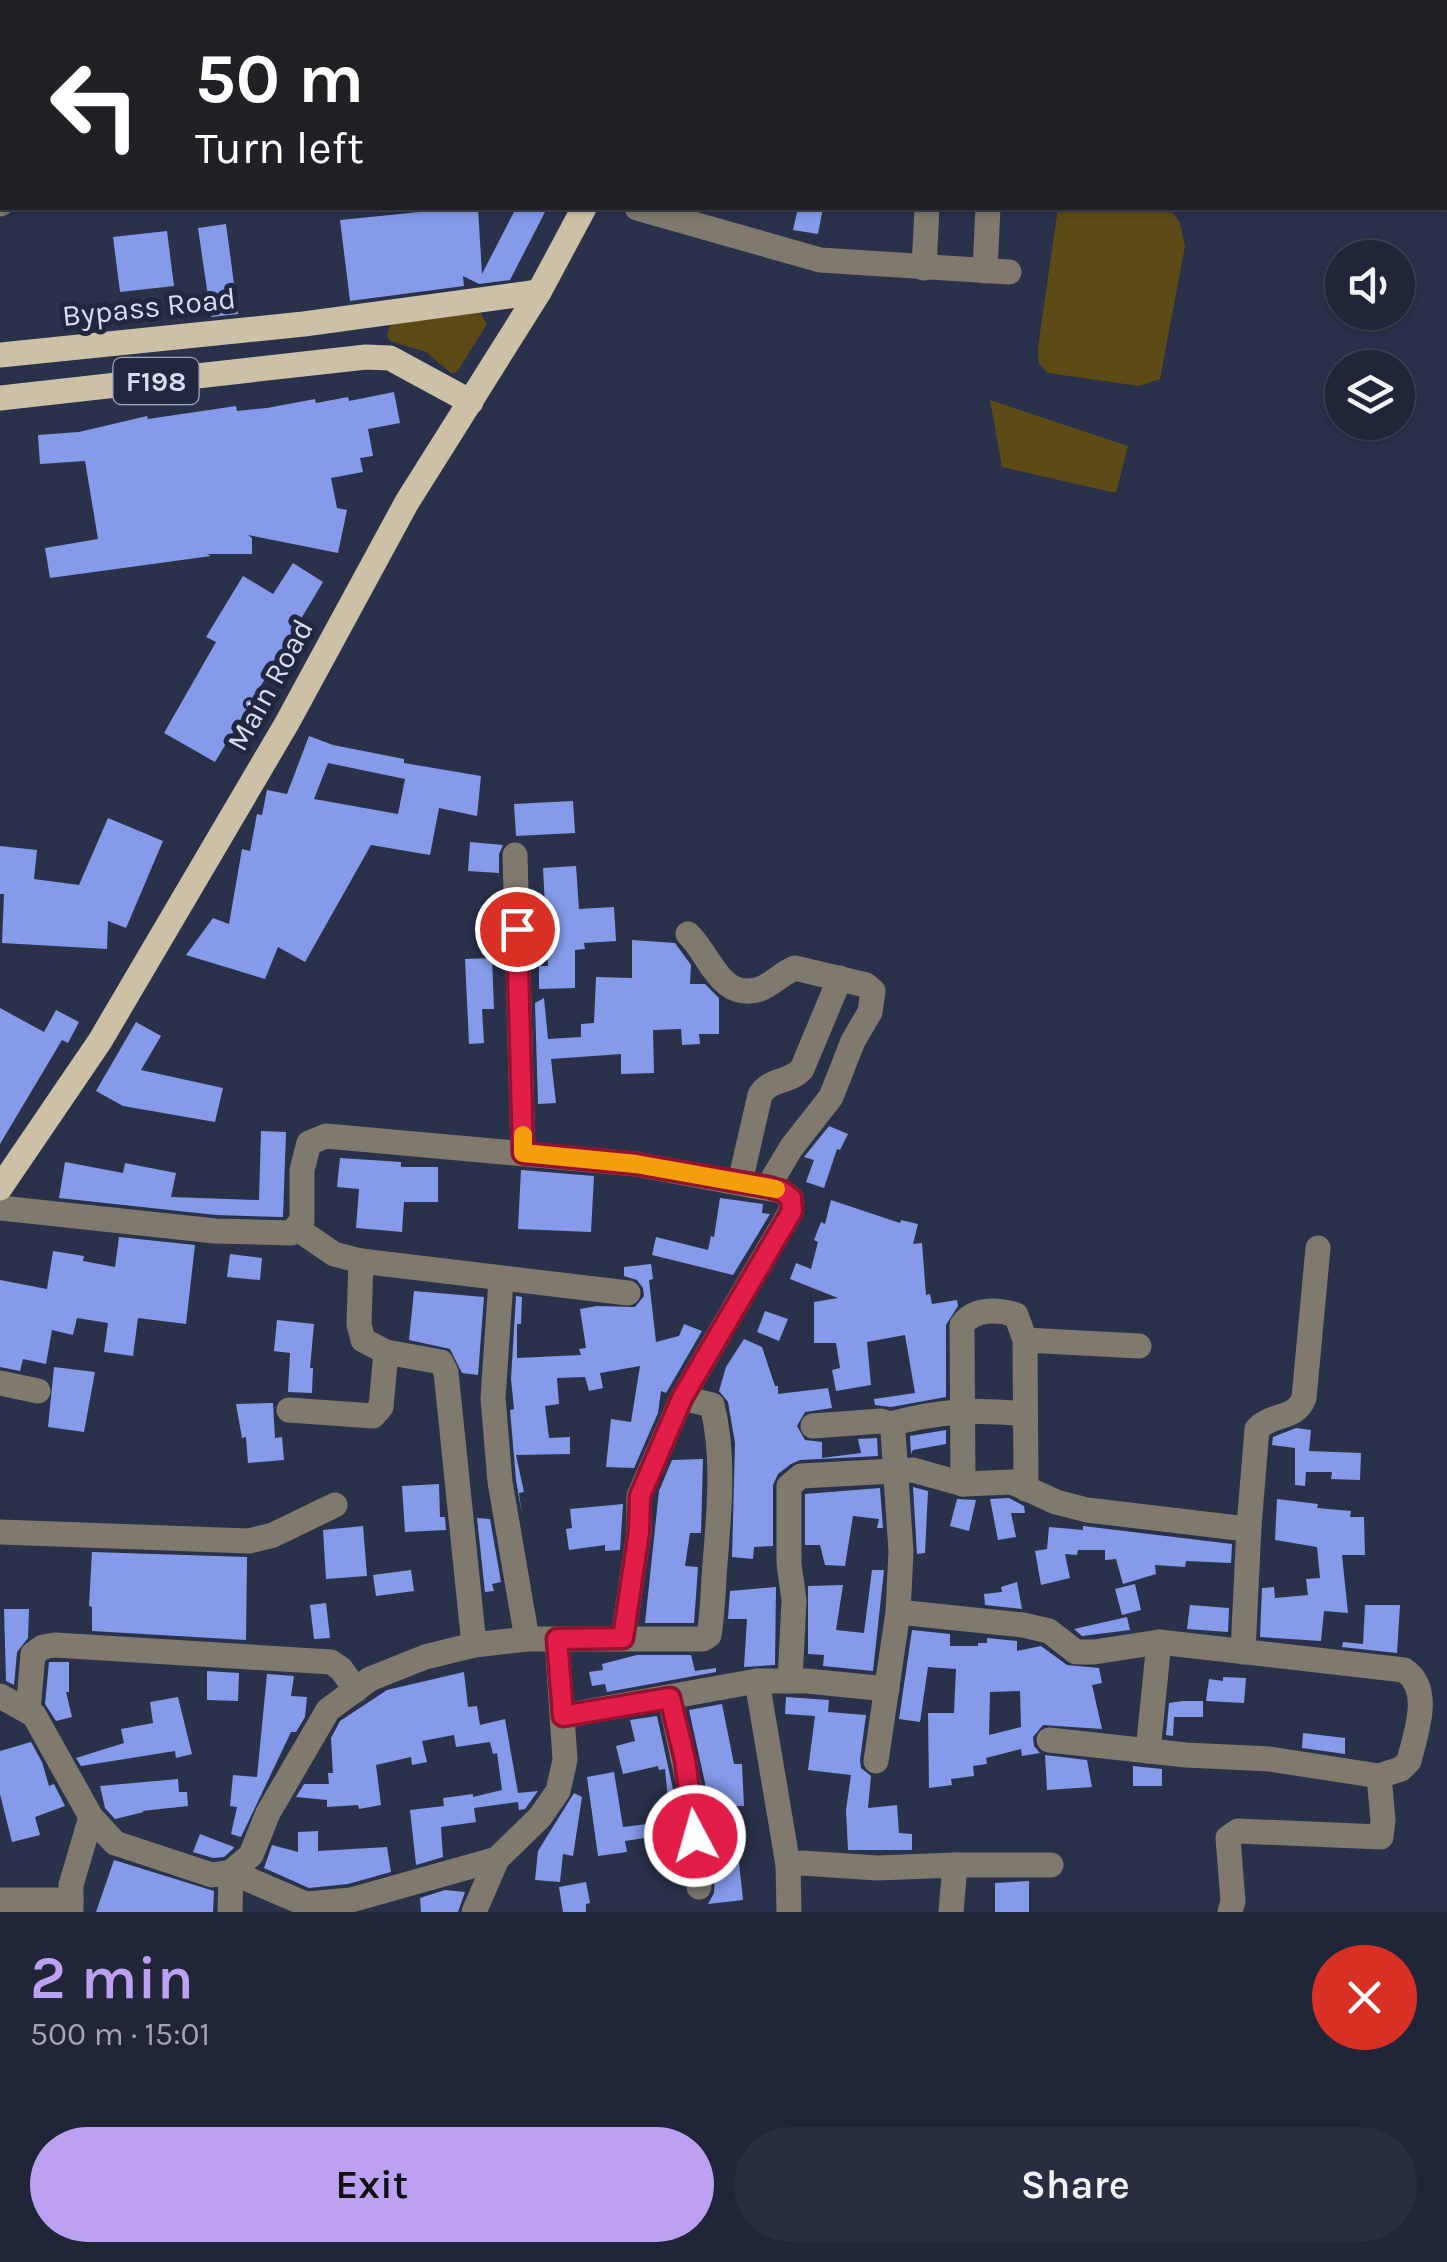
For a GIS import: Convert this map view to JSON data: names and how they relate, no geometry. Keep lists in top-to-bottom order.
{
  "streets": {
    "main road": ["Bypass Road", "F198", "Main Road"]
  },
  "crossings": [
    ["Bypass Road", "F198"],
    ["F198", "Main Road"]
  ],
  "page": {
    "turn": ["50 m", "Turn left"],
    "heading": ["2 min", "500 m · 15:01"],
    "buttons": ["Exit", "Share"]
  }
}
